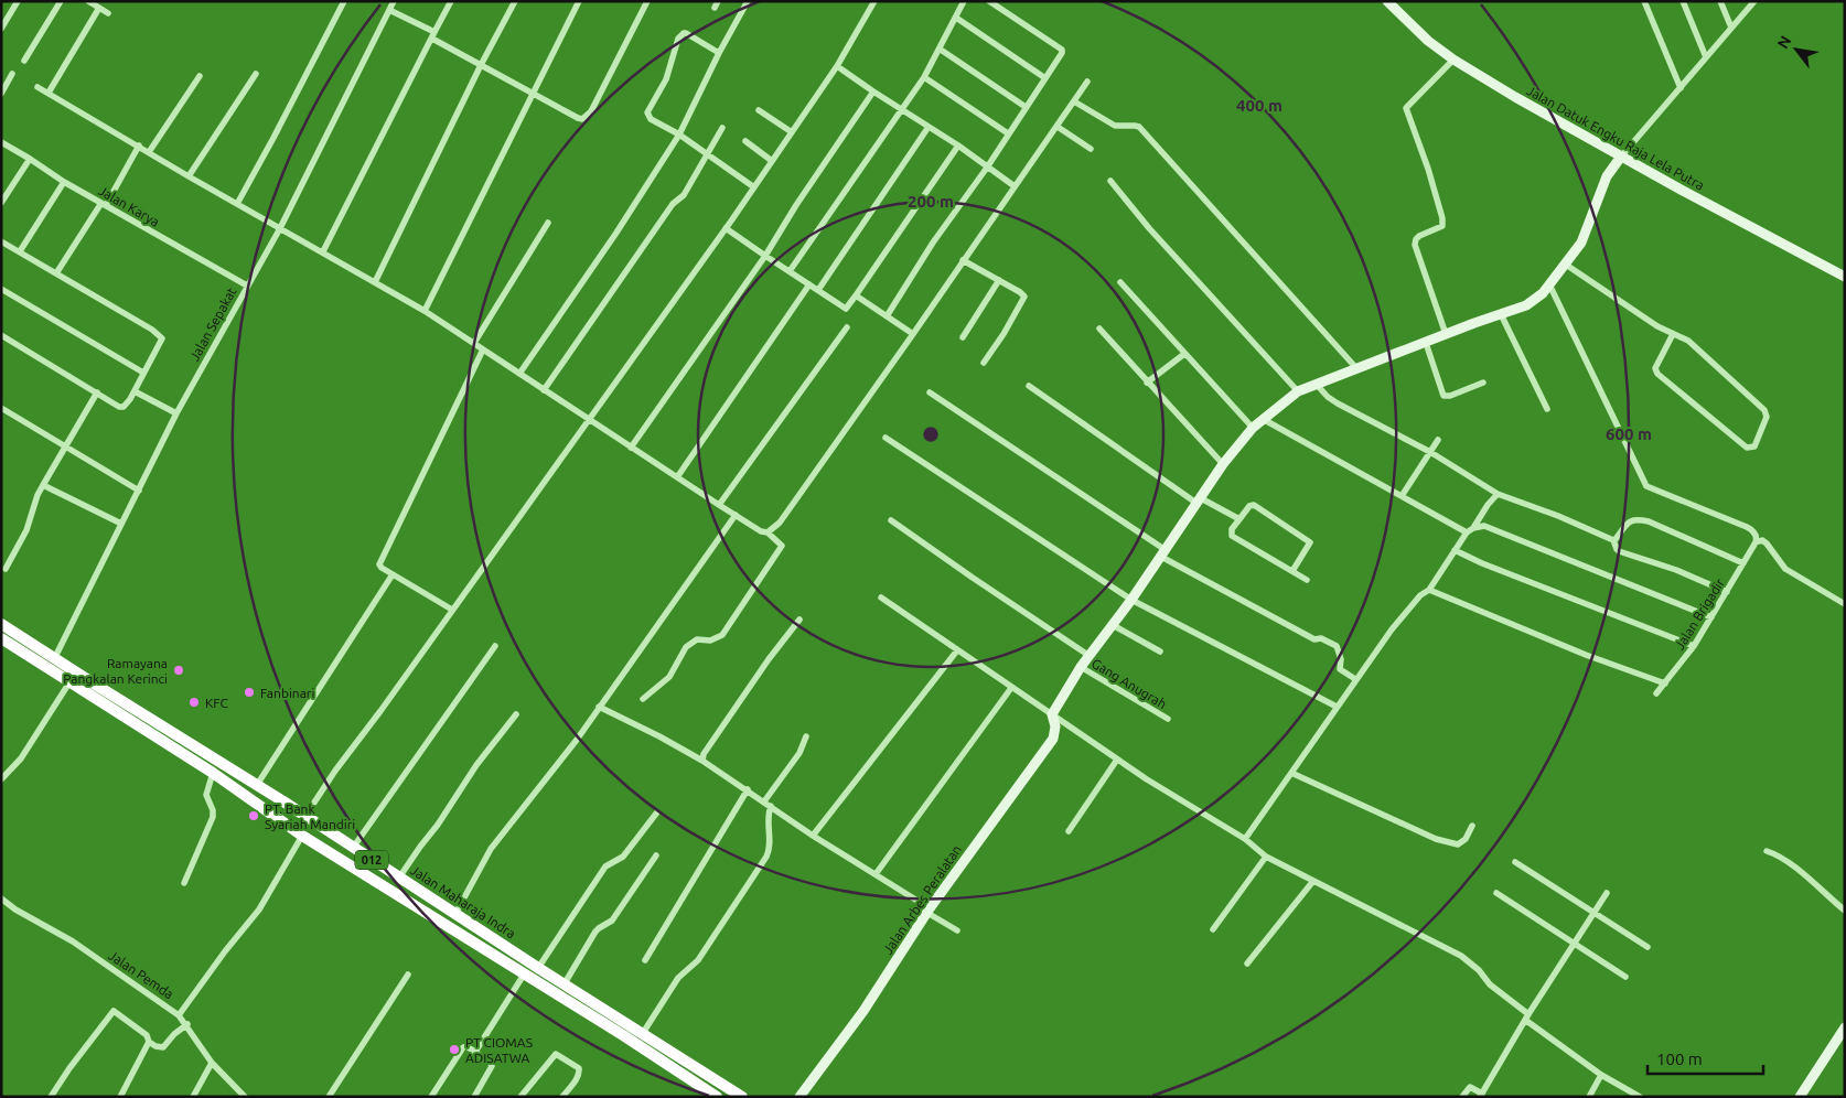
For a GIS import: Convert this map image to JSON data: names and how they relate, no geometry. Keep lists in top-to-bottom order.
{
  "streets": {
    "highway": ["012", "Jalan Maharaja Indra"],
    "street": [
      "Jalan Datuk Engku Raja Lela Putra",
      "Jalan Karya",
      "Jalan Sepakat",
      "Jalan Brigadir",
      "Gang Anugrah",
      "Jalan Arbes Peralatan",
      "Jalan Pemda"
    ]
  },
  "crossings": [
    ["Jalan Karya", "Jalan Sepakat"],
    ["Jalan Sepakat", "Jalan Maharaja Indra"]
  ],
  "places": [
    "Ramayana Pangkalan Kerinci",
    "Fanbinari",
    "KFC",
    "PT. Bank Syariah Mandiri",
    "PT CIOMAS ADISATWA"
  ],
  "scale_bar": "100 m",
  "north": "top left",
  "rings": ["400 m", "200 m", "600 m"]
}
